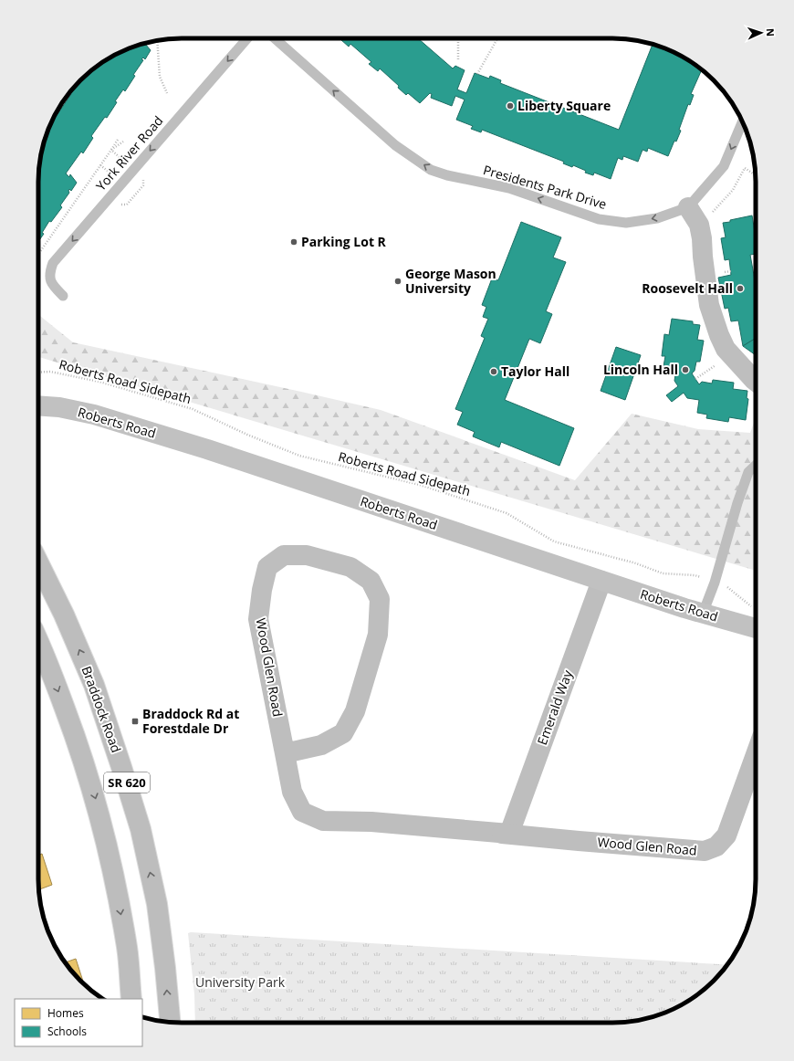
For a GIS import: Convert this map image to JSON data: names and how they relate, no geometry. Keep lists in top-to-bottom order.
{
  "streets": {
    "main road": ["Roberts Road", "Braddock Road", "SR 620"],
    "street": ["Wood Glen Road", "Emerald Way"],
    "lane": ["York River Road", "Presidents Park Drive"],
    "path": ["Roberts Road Sidepath"]
  },
  "crossings": [
    ["Roberts Road", "Emerald Way"],
    ["Wood Glen Road", "Emerald Way"]
  ],
  "one_way": ["York River Road", "Presidents Park Drive"],
  "parks": ["University Park"],
  "places": {
    "other": [
      "Liberty Square",
      "Parking Lot R",
      "George Mason University",
      "Roosevelt Hall",
      "Lincoln Hall",
      "Taylor Hall"
    ],
    "transit": ["Braddock Rd at Forestdale Dr"]
  },
  "legend": ["Homes", "Schools"],
  "north": "right"
}
